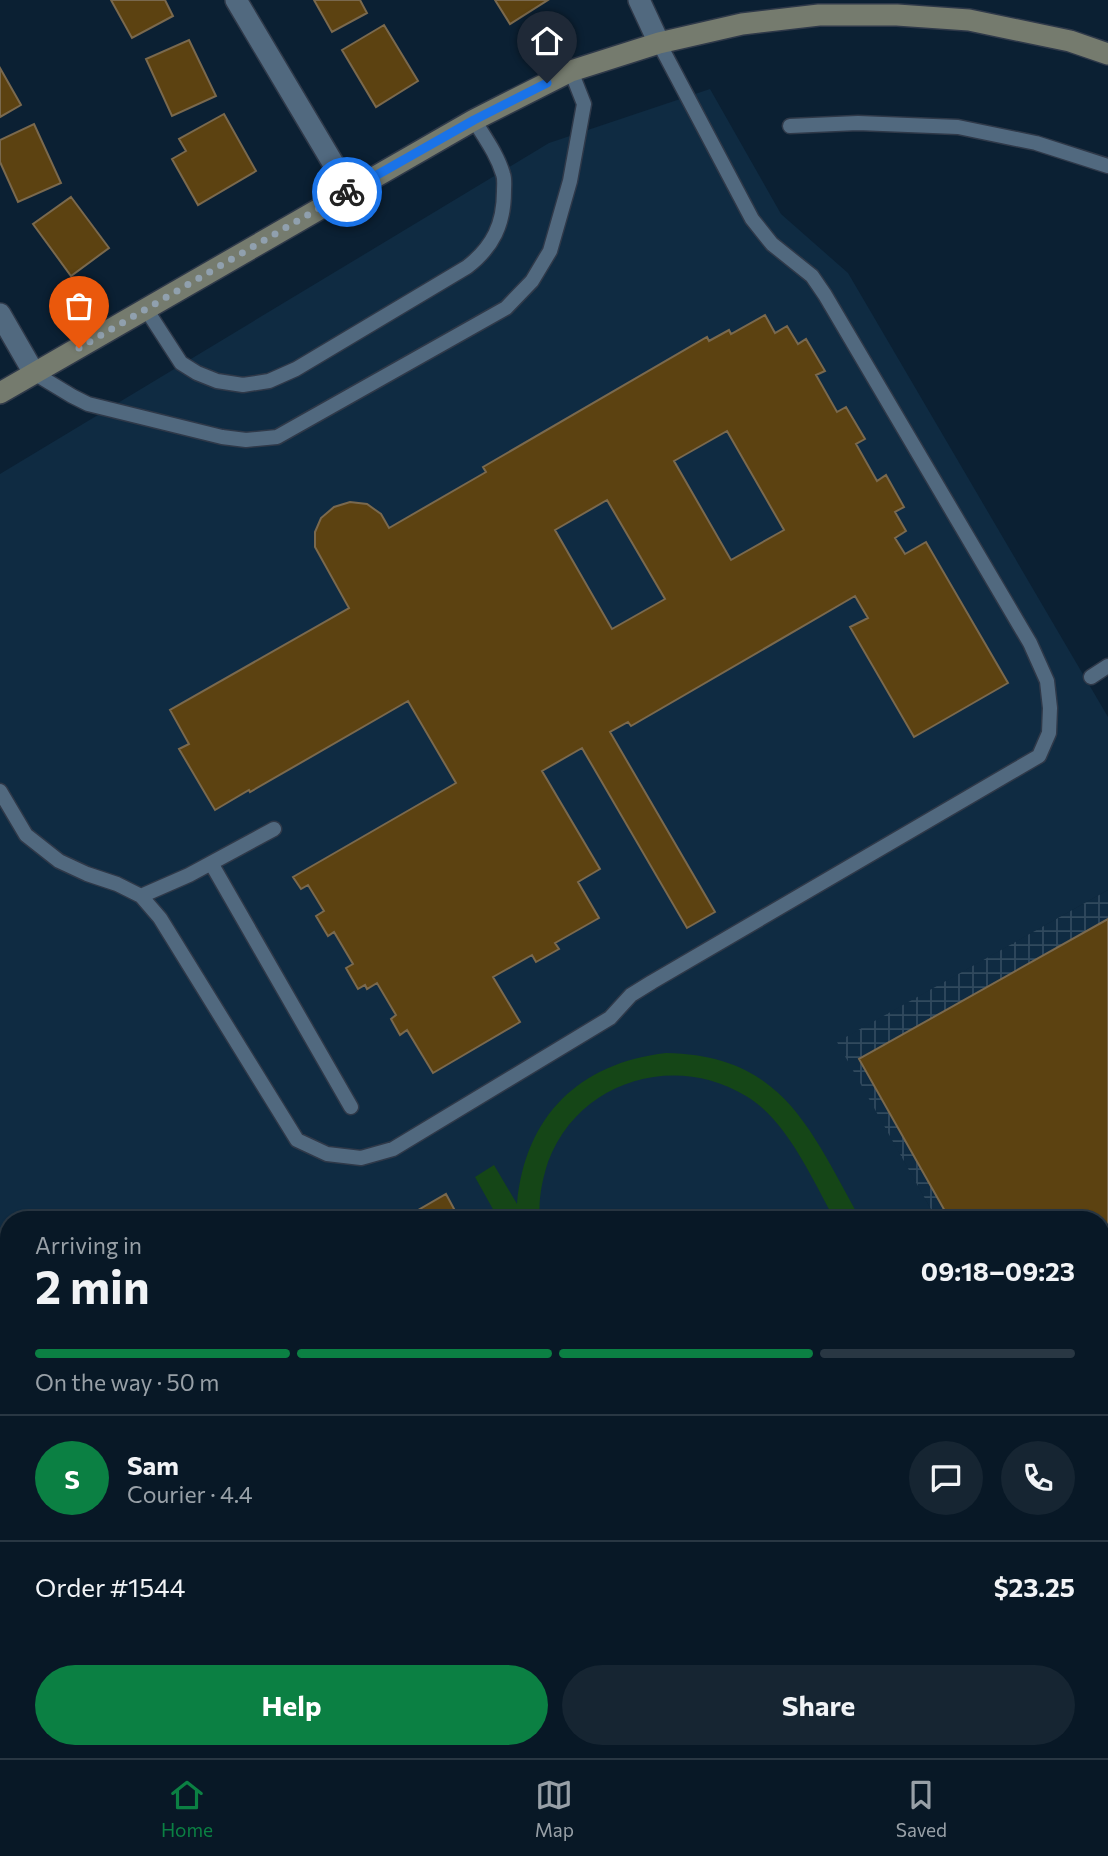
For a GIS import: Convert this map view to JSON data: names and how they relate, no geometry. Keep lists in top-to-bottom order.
{
  "page": {
    "heading": ["2 min", "Arriving in", "09:18–09:23"],
    "panel": [
      "Sam",
      "Courier · 4.4",
      "Order #1544",
      "$23.25"
    ],
    "bar": "On the way · 50 m",
    "round": "S",
    "buttons": ["Help", "Share"],
    "tabs": ["Home", "Map", "Saved"]
  }
}
